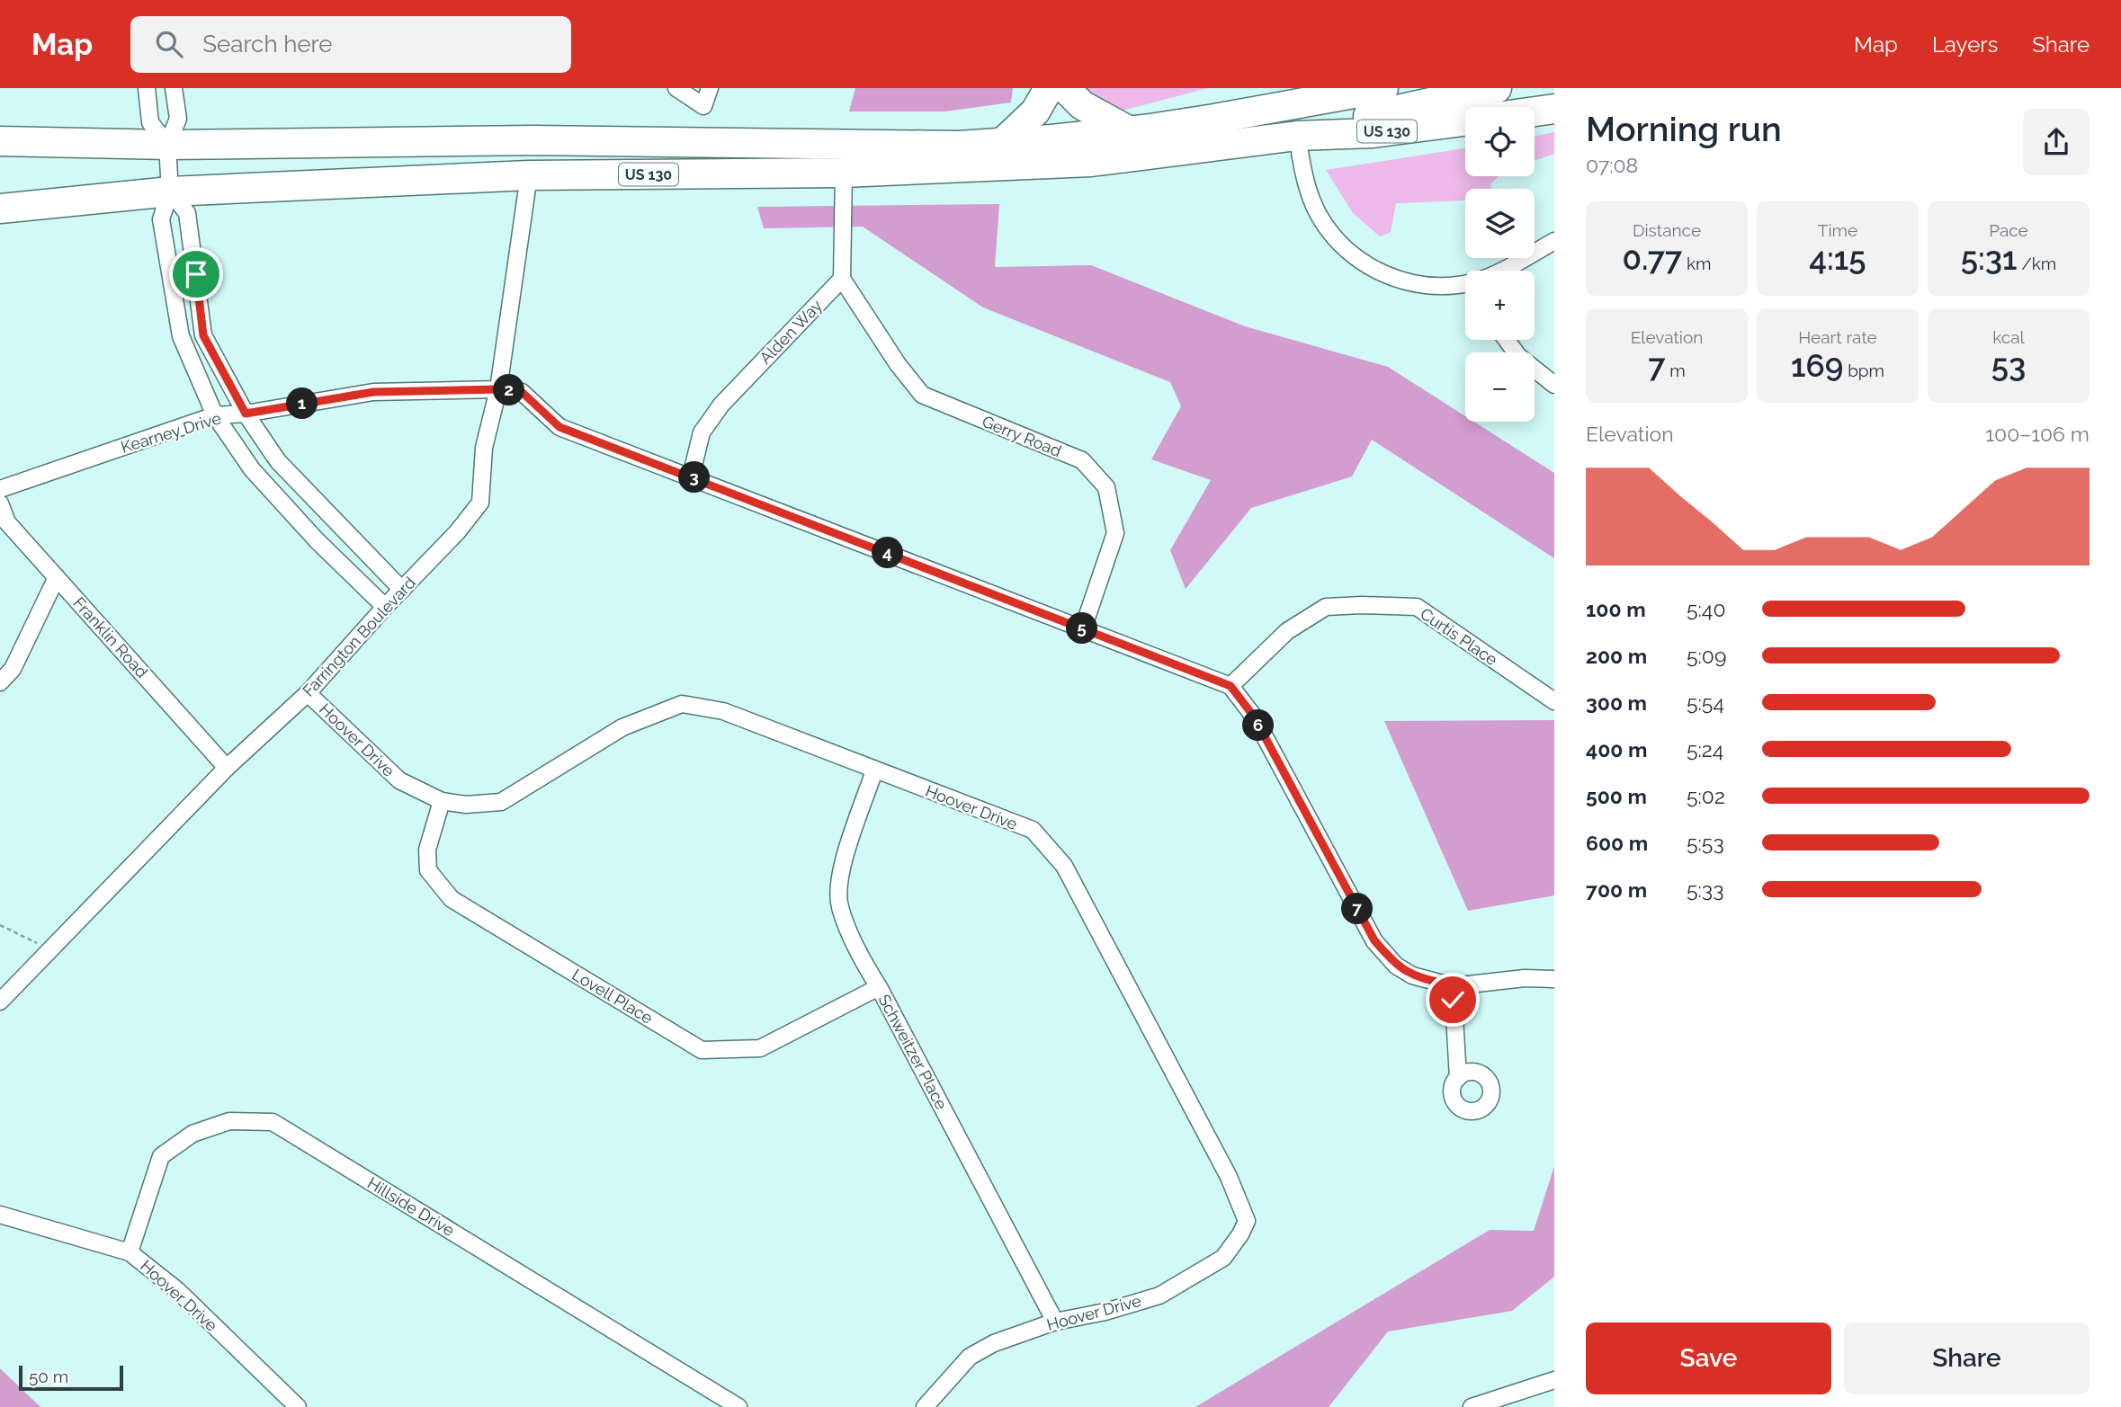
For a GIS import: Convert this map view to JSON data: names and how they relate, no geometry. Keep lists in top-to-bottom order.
{
  "streets": {
    "highway": ["US 130"],
    "street": [
      "Alden Way",
      "Kearney Drive",
      "Gerry Road",
      "Farrington Boulevard",
      "Curtis Place",
      "Franklin Road",
      "Hoover Drive",
      "Lovell Place",
      "Schweitzer Place",
      "Hillside Drive"
    ]
  },
  "crossings": [
    ["US 130", "Farrington Boulevard"],
    ["Alden Way", "Kearney Drive"],
    ["Alden Way", "Gerry Road"],
    ["Kearney Drive", "Gerry Road"],
    ["Kearney Drive", "Farrington Boulevard"],
    ["Kearney Drive", "Curtis Place"],
    ["Farrington Boulevard", "Franklin Road"],
    ["Farrington Boulevard", "Hoover Drive"],
    ["Hoover Drive", "Lovell Place"],
    ["Hoover Drive", "Schweitzer Place"],
    ["Hoover Drive", "Hillside Drive"],
    ["Lovell Place", "Schweitzer Place"]
  ],
  "scale_bar": "50 m",
  "page": {
    "header": "Map",
    "search": "Search here",
    "nav": ["Map", "Layers", "Share"],
    "heading": ["Morning run", "07:08"],
    "map_buttons": ["+", "−"],
    "stats": [
      ["Distance", "0.77 km"],
      ["Time", "4:15"],
      ["Pace", "5:31 /km"],
      ["Elevation", "7 m"],
      ["Heart rate", "169 bpm"],
      ["kcal", "53"]
    ],
    "pins": [
      "2",
      "1",
      "3",
      "4",
      "5",
      "6",
      "7"
    ],
    "chart": ["Elevation", "100–106 m"],
    "list": [
      {
        "name": "100 m",
        "note": "5:40"
      },
      {
        "name": "200 m",
        "note": "5:09"
      },
      {
        "name": "300 m",
        "note": "5:54"
      },
      {
        "name": "400 m",
        "note": "5:24"
      },
      {
        "name": "500 m",
        "note": "5:02"
      },
      {
        "name": "600 m",
        "note": "5:53"
      },
      {
        "name": "700 m",
        "note": "5:33"
      }
    ],
    "buttons": ["Save", "Share"],
    "scale": "50 m"
  }
}
